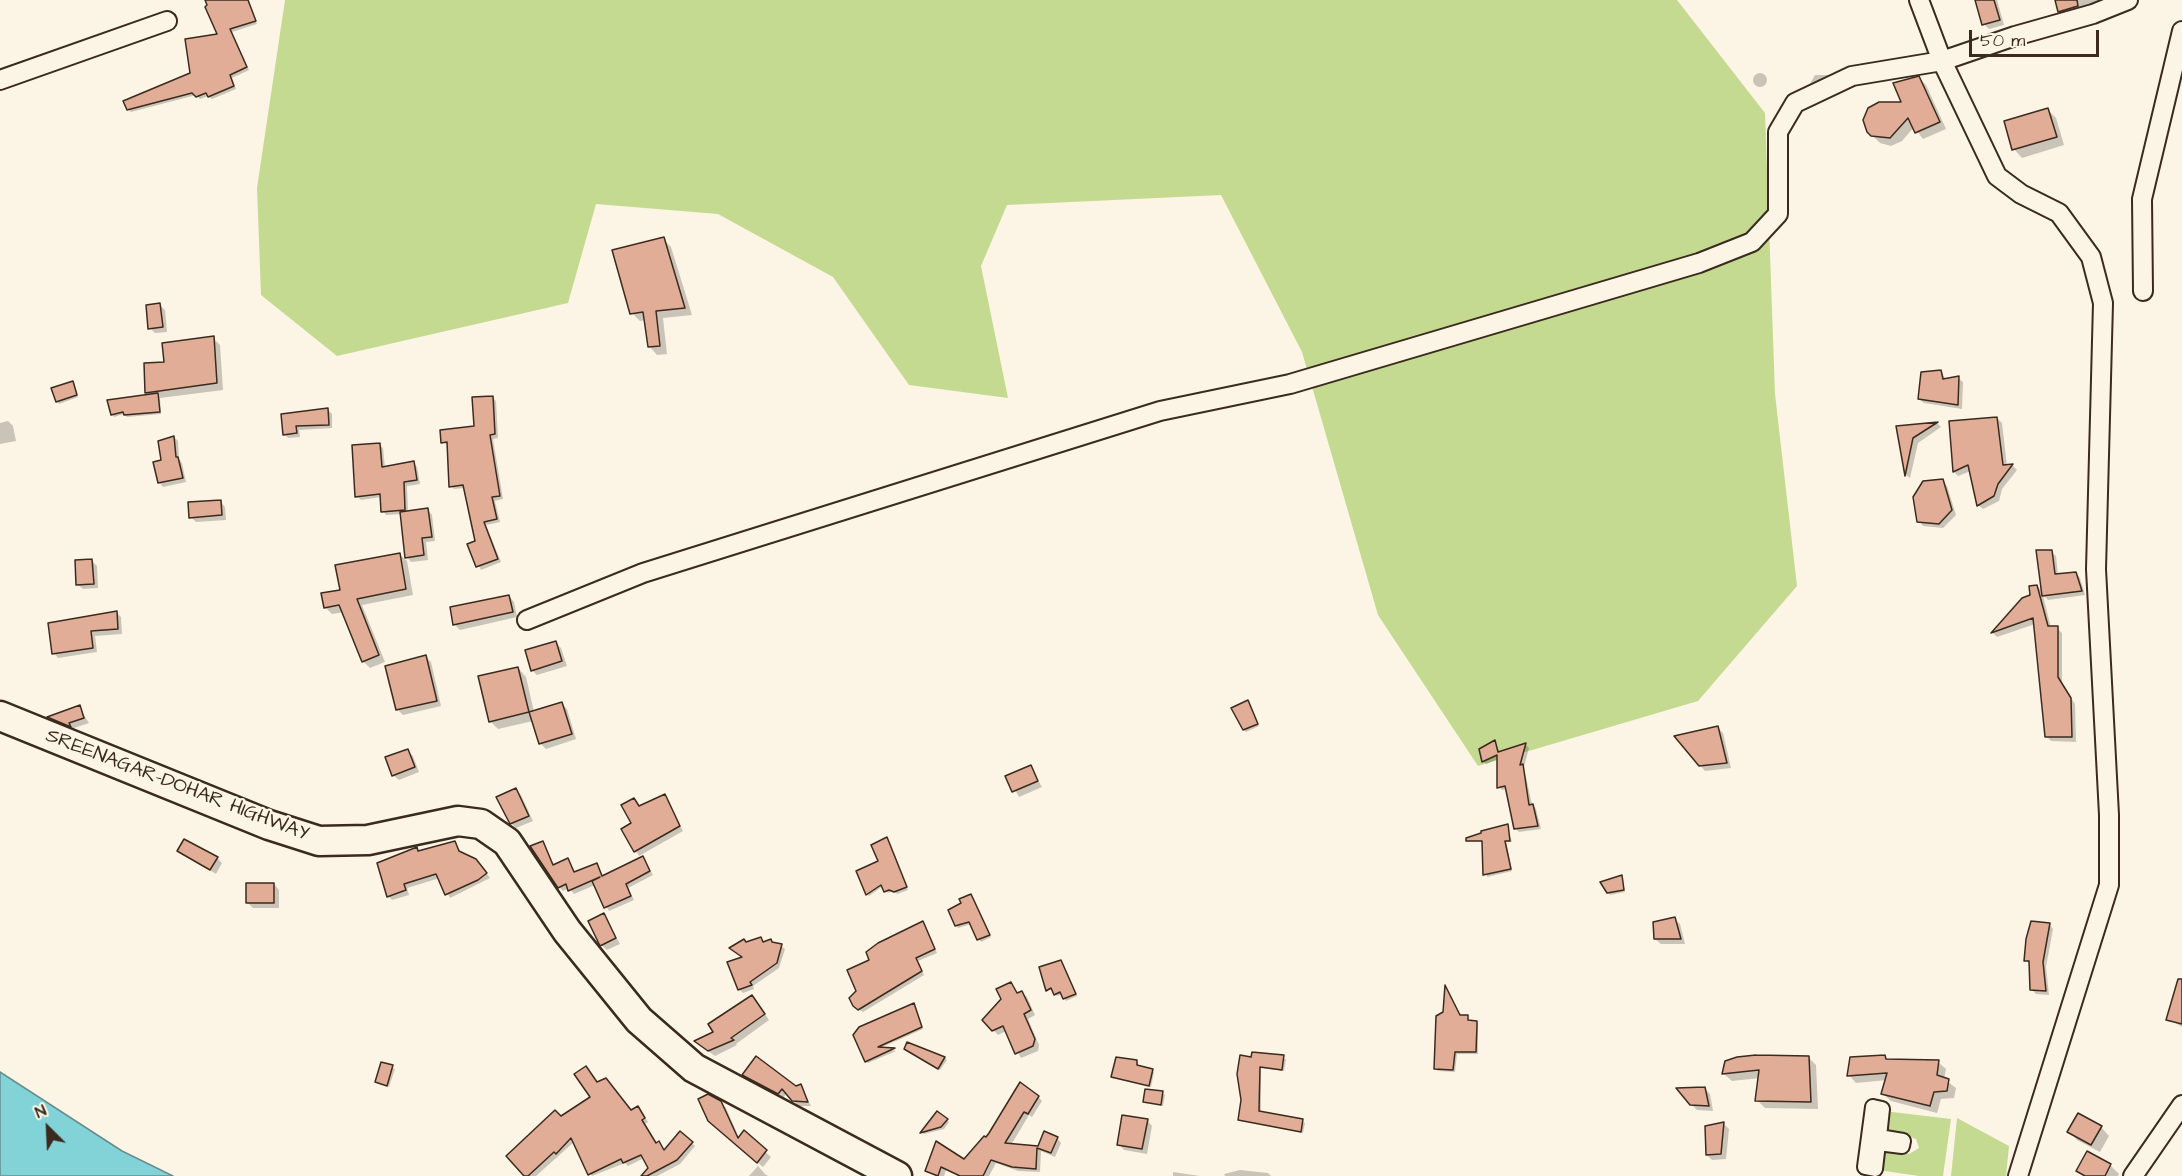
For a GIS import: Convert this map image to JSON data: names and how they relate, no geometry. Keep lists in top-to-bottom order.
{
  "streets": {
    "main road": ["SREENAGAR-DOHAR HIGHWAY"]
  },
  "scale_bar": "50 m",
  "north": "top left"
}
